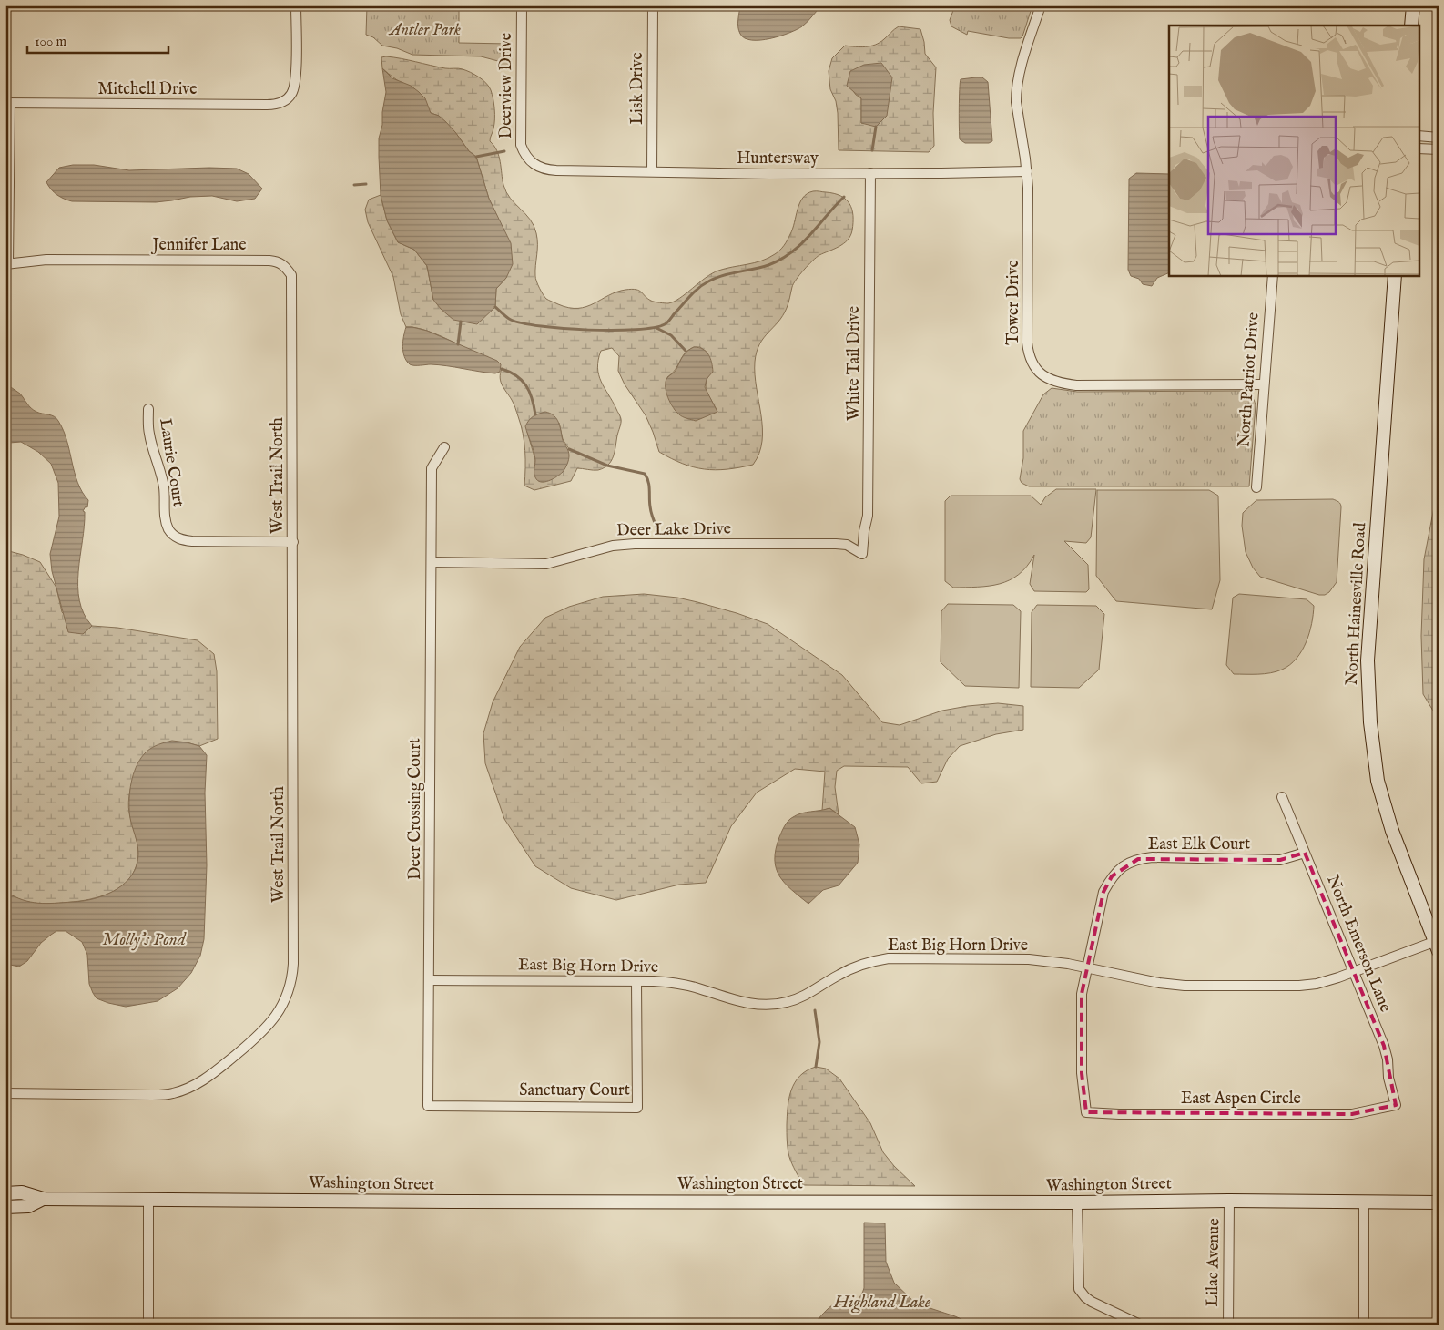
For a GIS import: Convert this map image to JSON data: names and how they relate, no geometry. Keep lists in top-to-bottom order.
{
  "streets": {
    "main road": ["North Hainesville Road", "Washington Street"],
    "street": [
      "Deerview Drive",
      "Lisk Drive",
      "Mitchell Drive",
      "Huntersway",
      "Jennifer Lane",
      "Tower Drive",
      "White Tail Drive",
      "North Patriot Drive",
      "Laurie Court",
      "West Trail North",
      "Deer Lake Drive",
      "Deer Crossing Court",
      "East Elk Court",
      "North Emerson Lane",
      "East Big Horn Drive",
      "Sanctuary Court",
      "East Aspen Circle",
      "Lilac Avenue"
    ]
  },
  "crossings": [
    ["Deerview Drive", "Huntersway"],
    ["Lisk Drive", "Huntersway"],
    ["Huntersway", "Tower Drive"],
    ["Huntersway", "White Tail Drive"],
    ["Jennifer Lane", "West Trail North"],
    ["Tower Drive", "North Patriot Drive"],
    ["White Tail Drive", "Deer Lake Drive"],
    ["Laurie Court", "West Trail North"],
    ["Deer Lake Drive", "Deer Crossing Court"],
    ["North Hainesville Road", "East Big Horn Drive"],
    ["Deer Crossing Court", "East Big Horn Drive"],
    ["Deer Crossing Court", "Sanctuary Court"],
    ["East Elk Court", "North Emerson Lane"],
    ["East Elk Court", "East Big Horn Drive"],
    ["East Elk Court", "East Aspen Circle"],
    ["North Emerson Lane", "East Big Horn Drive"],
    ["North Emerson Lane", "East Aspen Circle"],
    ["East Big Horn Drive", "Sanctuary Court"],
    ["Washington Street", "Lilac Avenue"]
  ],
  "water": ["Molly's Pond", "Highland Lake"],
  "parks": ["Antler Park"],
  "scale_bar": "100 m"
}
